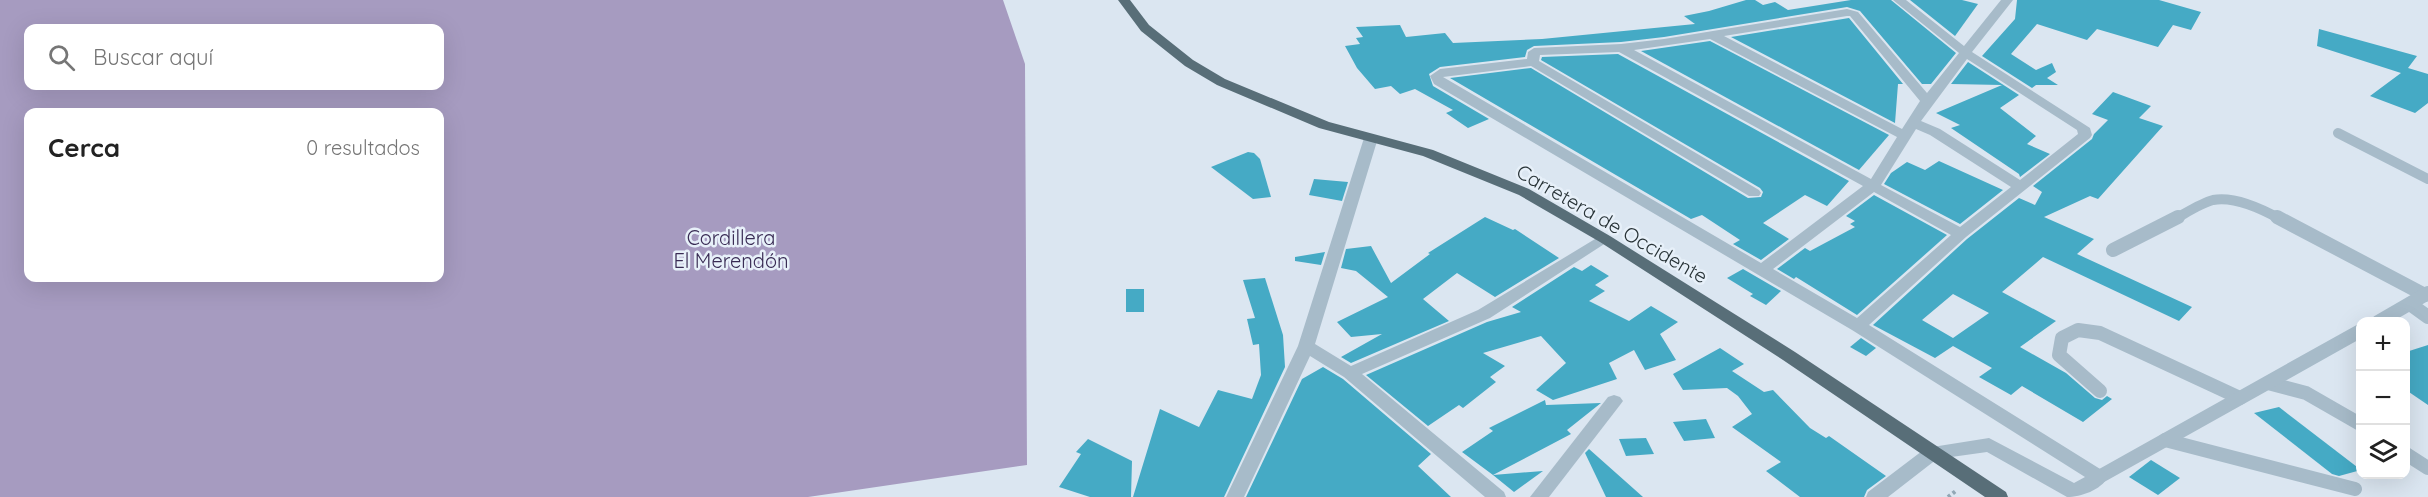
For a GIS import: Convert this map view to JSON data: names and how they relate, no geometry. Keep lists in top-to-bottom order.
{
  "streets": {
    "main road": ["Carretera de Occidente"]
  },
  "parks": ["Cordillera El Merendón"],
  "page": {
    "search": "Buscar aquí",
    "heading": ["Cerca", "0 resultados"],
    "map_buttons": ["+", "−"]
  }
}
